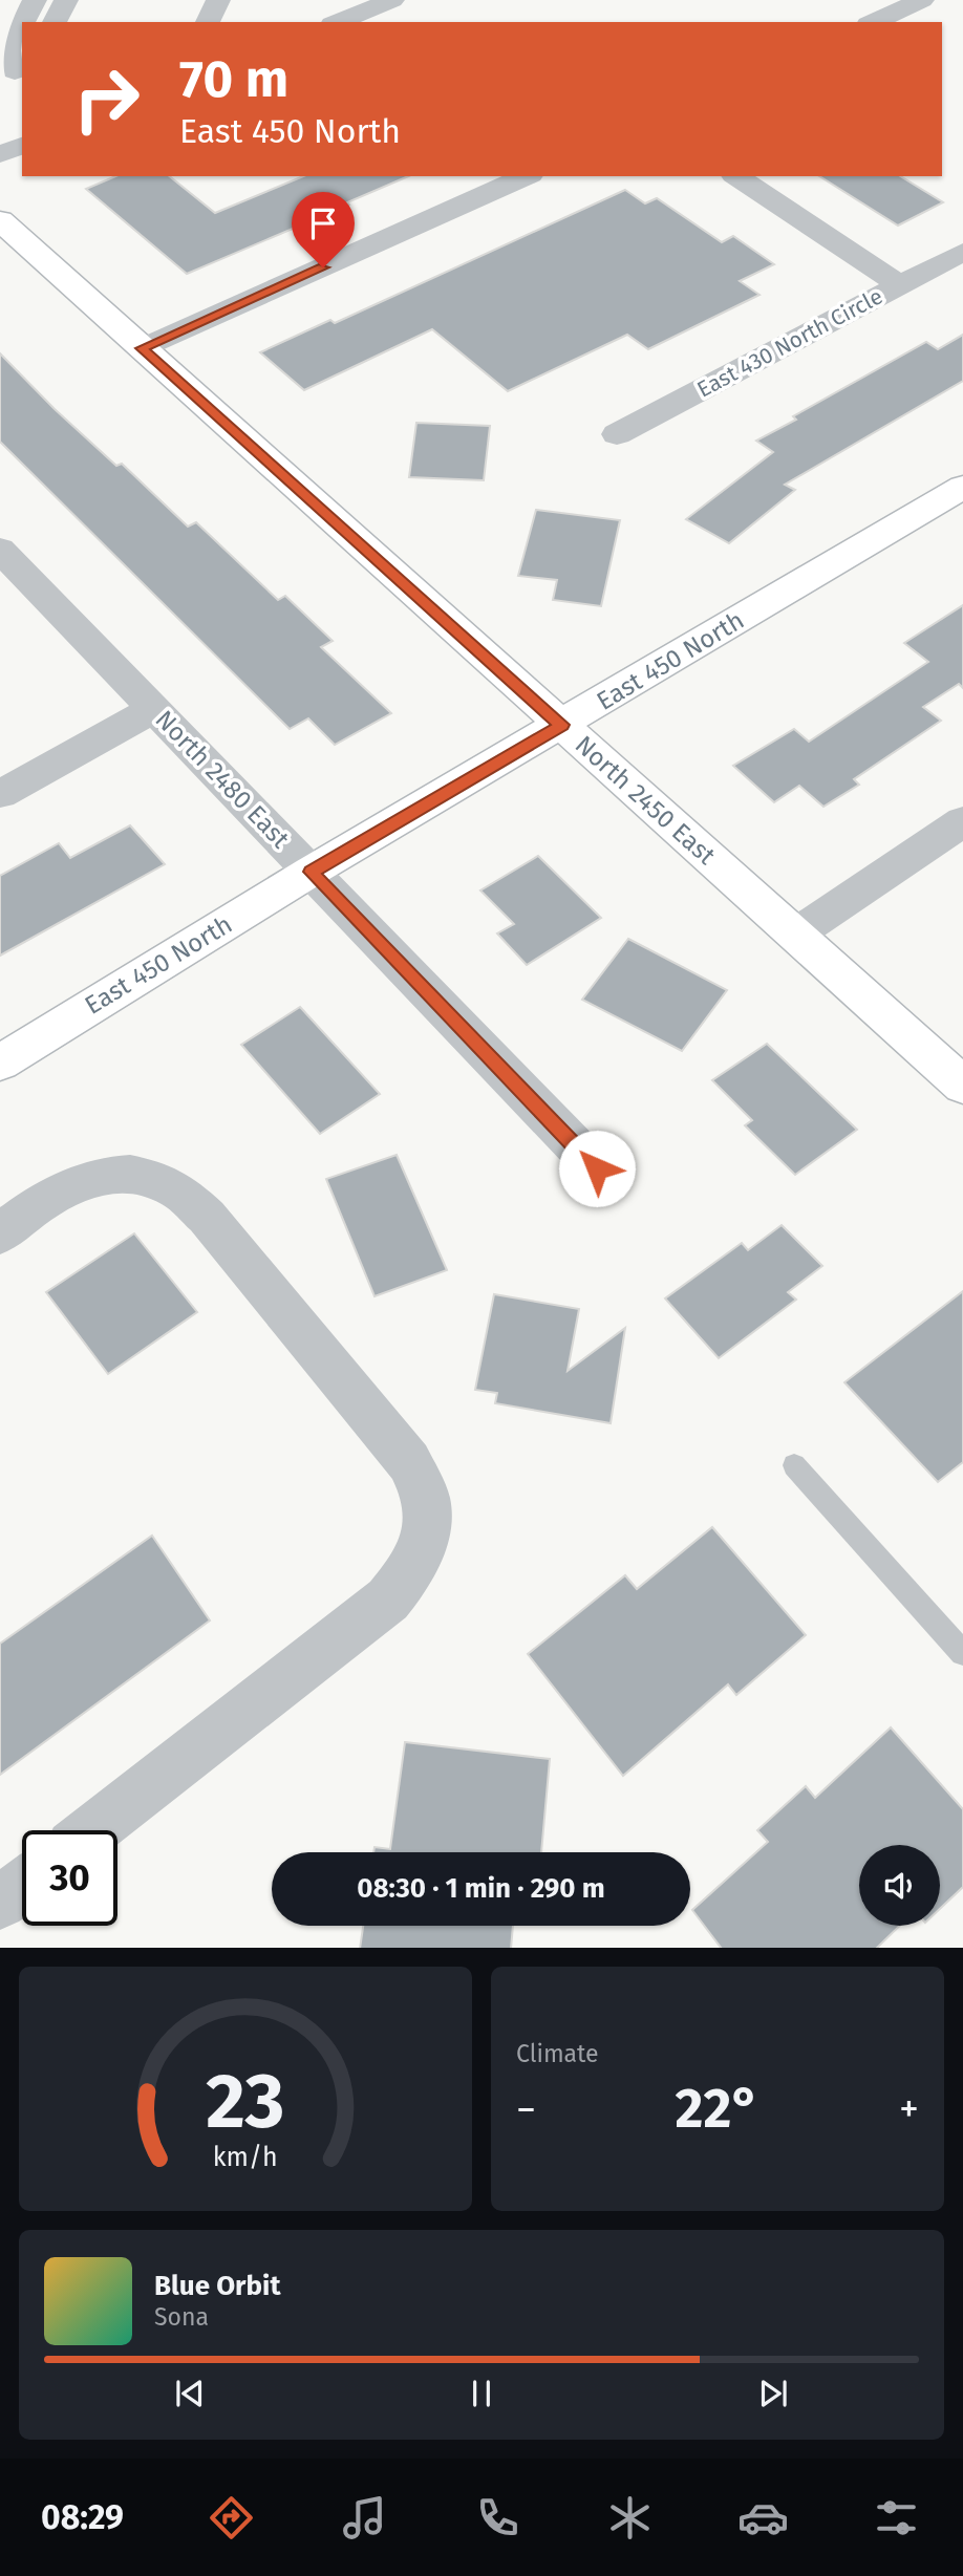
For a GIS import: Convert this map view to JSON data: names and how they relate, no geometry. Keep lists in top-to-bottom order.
{
  "streets": {
    "street": [
      "East 430 North Circle",
      "East 450 North",
      "North 2480 East",
      "North 2450 East"
    ]
  },
  "crossings": [
    ["East 450 North", "North 2480 East"],
    ["East 450 North", "North 2450 East"]
  ],
  "page": {
    "turn": ["70 m", "East 450 North"],
    "limit": "30",
    "trip": "08:30 · 1 min · 290 m",
    "tile": "Climate",
    "heat": ["−", "22°", "+"],
    "song": ["Blue Orbit", "Sona"],
    "tabs": "08:29",
    "gauge": ["23", "km/h"]
  }
}
